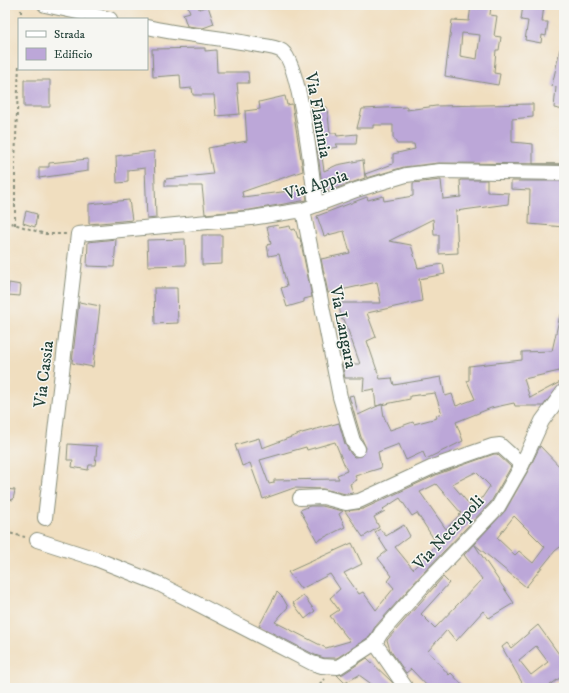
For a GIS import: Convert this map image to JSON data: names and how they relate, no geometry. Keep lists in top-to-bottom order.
{
  "streets": {
    "street": [
      "Via Flaminia",
      "Via Appia",
      "Via Langara",
      "Via Cassia",
      "Via Necropoli"
    ]
  },
  "crossings": [
    ["Via Flaminia", "Via Appia"],
    ["Via Appia", "Via Langara"],
    ["Via Appia", "Via Cassia"]
  ],
  "legend": ["Strada", "Edificio"]
}
